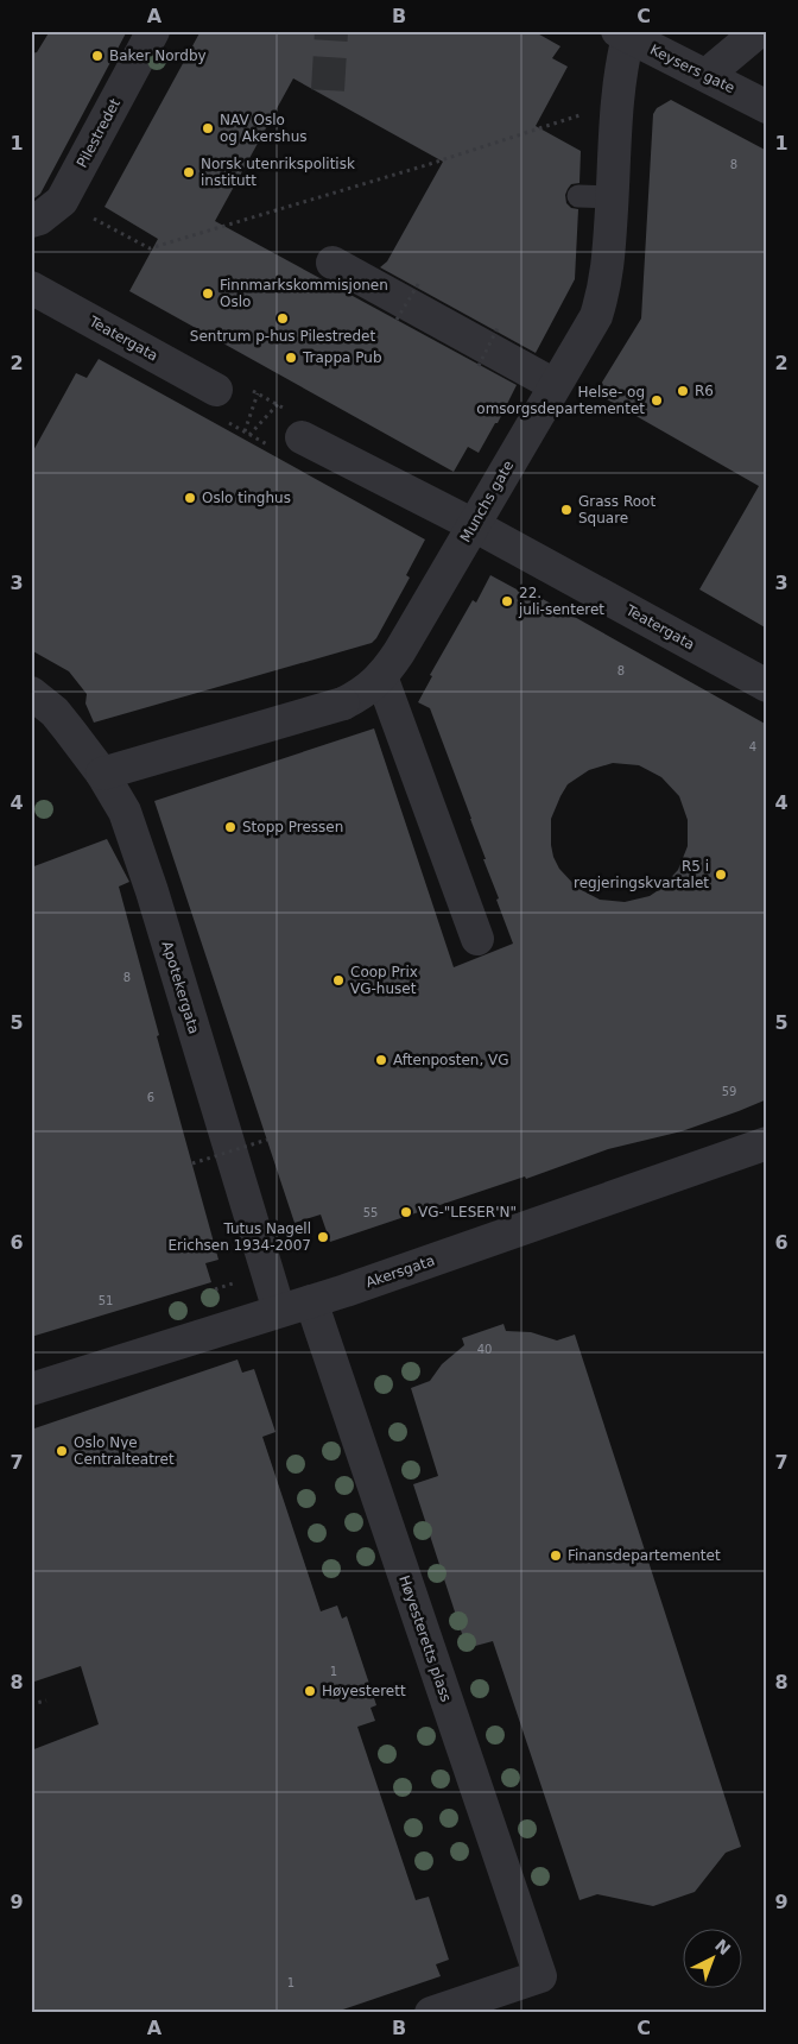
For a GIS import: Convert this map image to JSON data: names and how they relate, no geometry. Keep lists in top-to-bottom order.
{
  "streets": {
    "street": [
      "Keysers gate",
      "Pilestredet",
      "Teatergata",
      "Munchs gate",
      "Apotekergata",
      "Akersgata",
      "Høyesteretts plass"
    ]
  },
  "crossings": [
    ["Keysers gate", "Munchs gate"],
    ["Teatergata", "Munchs gate"],
    ["Munchs gate", "Apotekergata"],
    ["Apotekergata", "Akersgata"],
    ["Akersgata", "Høyesteretts plass"]
  ],
  "places": [
    "Baker Nordby",
    "NAV Oslo og Akershus",
    "Norsk utenrikspolitisk institutt",
    "Finnmarkskommisjonen Oslo",
    "Sentrum p-hus Pilestredet",
    "Trappa Pub",
    "R6",
    "Helse- og omsorgsdepartementet",
    "Oslo tinghus",
    "Grass Root Square",
    "22. juli-senteret",
    "Stopp Pressen",
    "R5 i regjeringskvartalet",
    "Coop Prix VG-huset",
    "Aftenposten, VG",
    "VG-\"LESER'N\"",
    "Tutus Nagell Erichsen 1934-2007",
    "Oslo Nye Centralteatret",
    "Finansdepartementet",
    "Høyesterett"
  ],
  "house_numbers": [
    "8",
    "8",
    "4",
    "8",
    "59",
    "6",
    "55",
    "51",
    "40",
    "1",
    "1"
  ],
  "north": "top right",
  "grid": {
    "columns": ["A", "B", "C"],
    "rows": [
      "1",
      "2",
      "3",
      "4",
      "5",
      "6",
      "7",
      "8",
      "9"
    ]
  }
}
